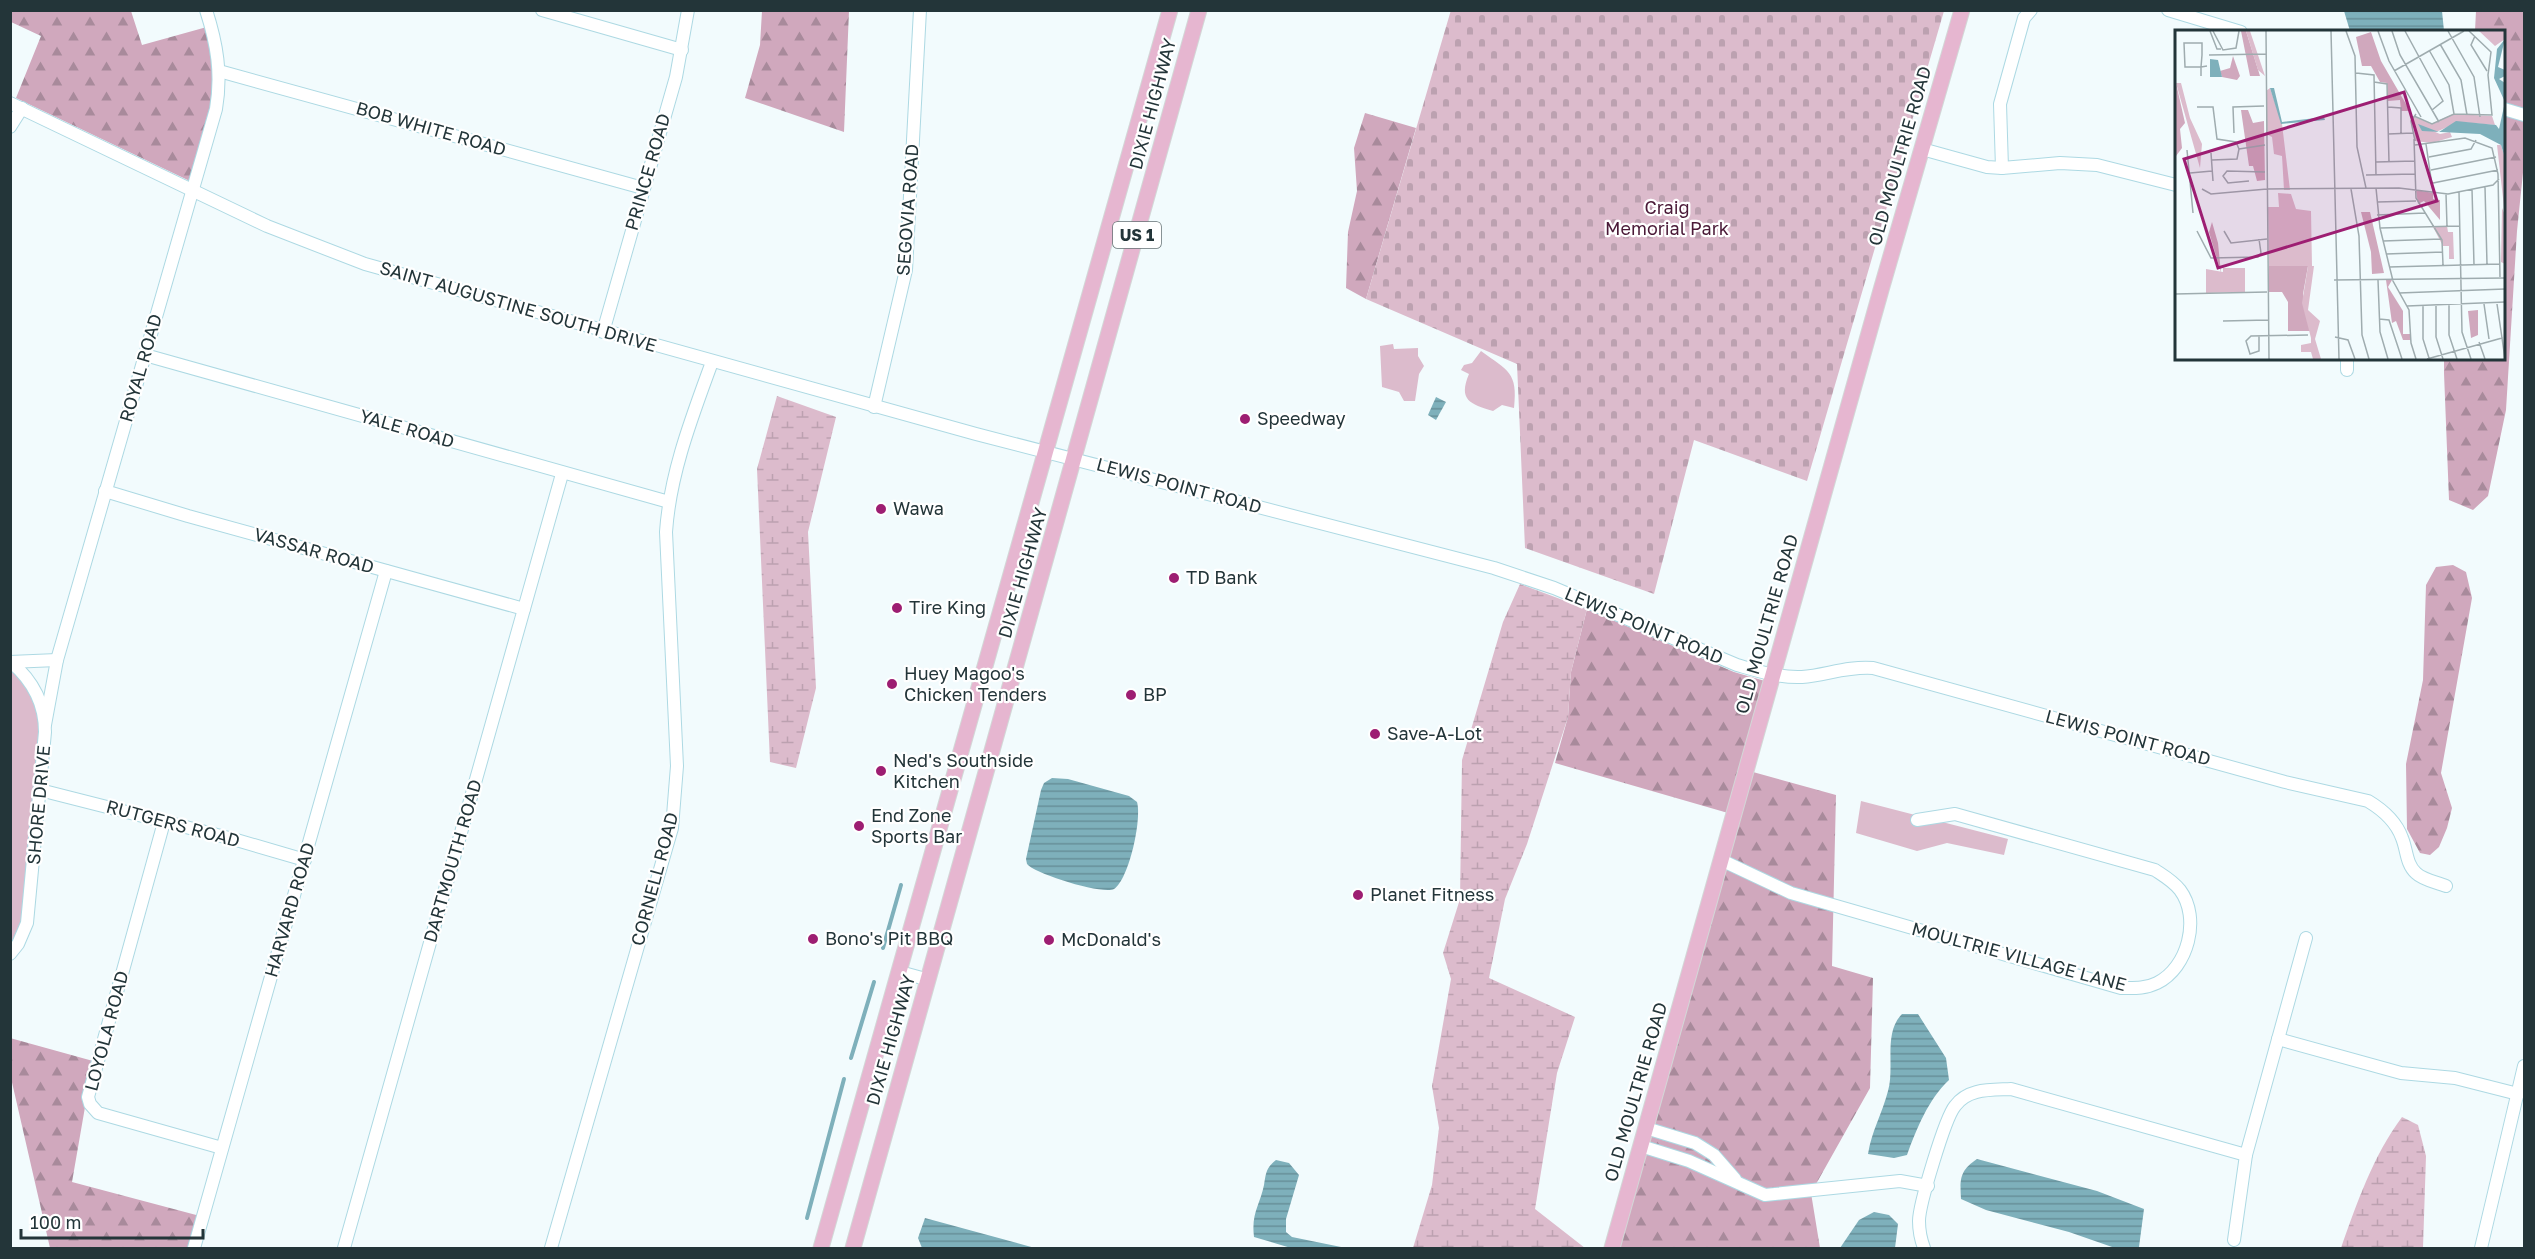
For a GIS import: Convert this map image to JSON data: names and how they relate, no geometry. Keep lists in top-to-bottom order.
{
  "streets": {
    "main road": ["DIXIE HIGHWAY", "OLD MOULTRIE ROAD", "US 1"],
    "street": [
      "BOB WHITE ROAD",
      "PRINCE ROAD",
      "SEGOVIA ROAD",
      "SAINT AUGUSTINE SOUTH DRIVE",
      "ROYAL ROAD",
      "YALE ROAD",
      "LEWIS POINT ROAD",
      "VASSAR ROAD",
      "SHORE DRIVE",
      "RUTGERS ROAD",
      "DARTMOUTH ROAD",
      "CORNELL ROAD",
      "HARVARD ROAD",
      "MOULTRIE VILLAGE LANE",
      "LOYOLA ROAD"
    ]
  },
  "crossings": [
    ["DIXIE HIGHWAY", "SAINT AUGUSTINE SOUTH DRIVE"],
    ["DIXIE HIGHWAY", "LEWIS POINT ROAD"],
    ["BOB WHITE ROAD", "PRINCE ROAD"],
    ["BOB WHITE ROAD", "ROYAL ROAD"],
    ["OLD MOULTRIE ROAD", "LEWIS POINT ROAD"],
    ["OLD MOULTRIE ROAD", "MOULTRIE VILLAGE LANE"],
    ["PRINCE ROAD", "SAINT AUGUSTINE SOUTH DRIVE"],
    ["SEGOVIA ROAD", "SAINT AUGUSTINE SOUTH DRIVE"],
    ["SAINT AUGUSTINE SOUTH DRIVE", "ROYAL ROAD"],
    ["SAINT AUGUSTINE SOUTH DRIVE", "LEWIS POINT ROAD"],
    ["SAINT AUGUSTINE SOUTH DRIVE", "CORNELL ROAD"],
    ["ROYAL ROAD", "YALE ROAD"],
    ["ROYAL ROAD", "VASSAR ROAD"],
    ["ROYAL ROAD", "SHORE DRIVE"],
    ["YALE ROAD", "DARTMOUTH ROAD"],
    ["YALE ROAD", "CORNELL ROAD"],
    ["VASSAR ROAD", "DARTMOUTH ROAD"],
    ["VASSAR ROAD", "HARVARD ROAD"],
    ["SHORE DRIVE", "RUTGERS ROAD"],
    ["RUTGERS ROAD", "HARVARD ROAD"],
    ["RUTGERS ROAD", "LOYOLA ROAD"],
    ["HARVARD ROAD", "LOYOLA ROAD"]
  ],
  "parks": ["Craig Memorial Park"],
  "places": [
    "Speedway",
    "Wawa",
    "TD Bank",
    "Tire King",
    "Huey Magoo's Chicken Tenders",
    "BP",
    "Save-A-Lot",
    "Ned's Southside Kitchen",
    "End Zone Sports Bar",
    "Planet Fitness",
    "Bono's Pit BBQ",
    "McDonald's"
  ],
  "scale_bar": "100 m"
}
